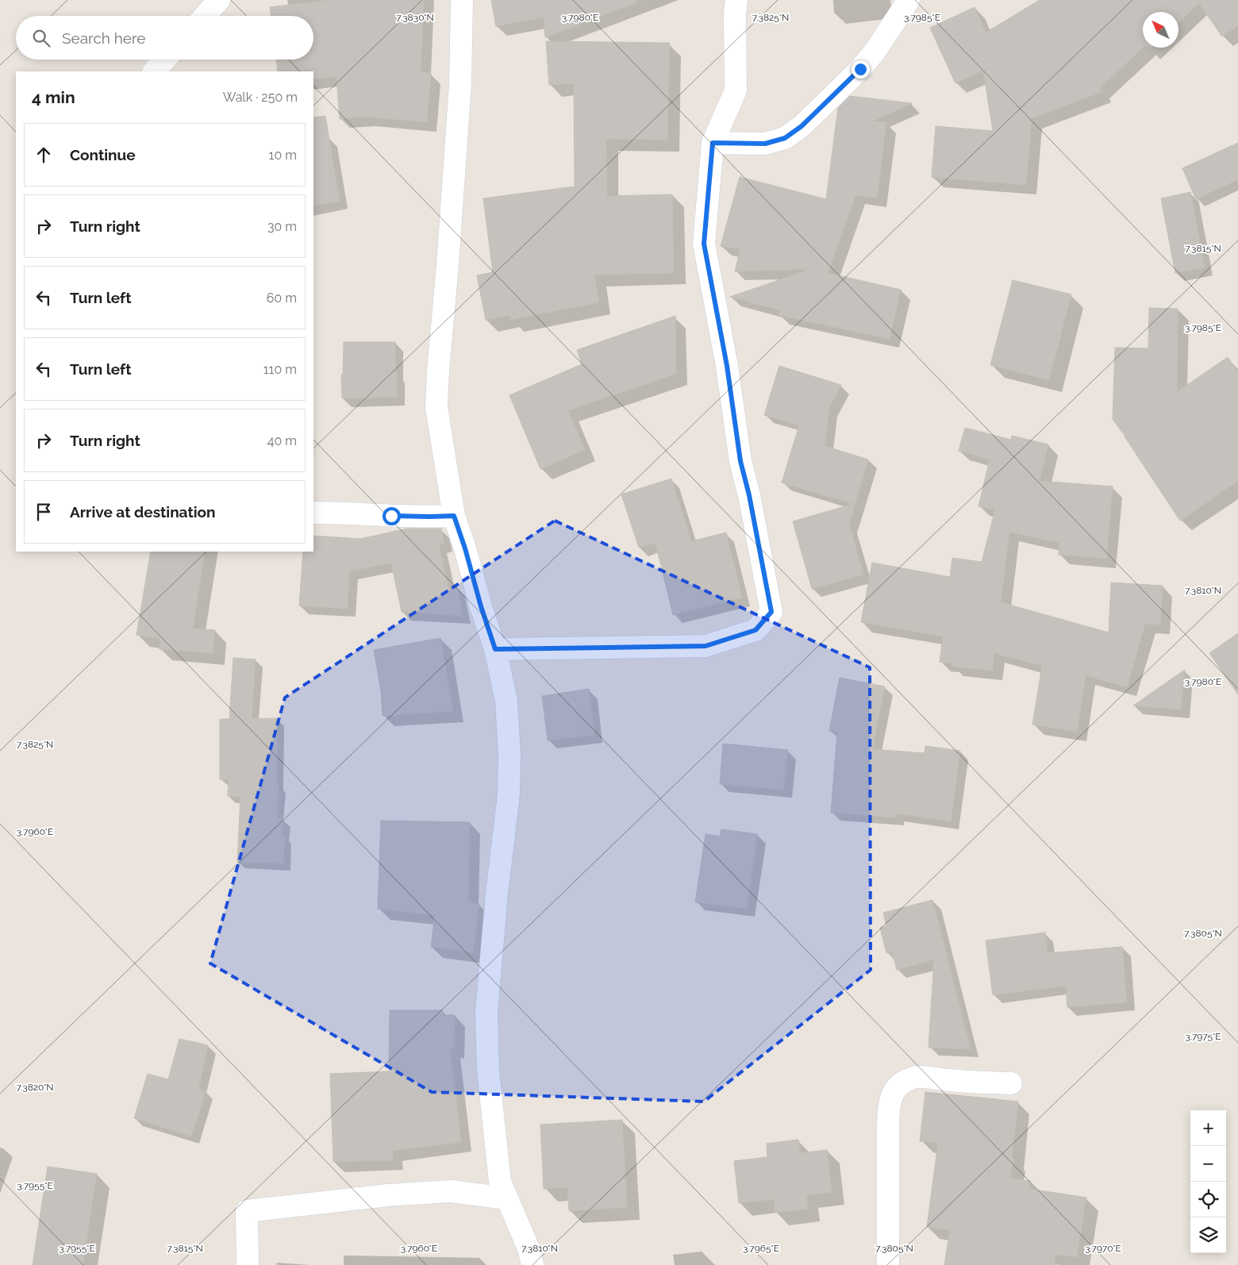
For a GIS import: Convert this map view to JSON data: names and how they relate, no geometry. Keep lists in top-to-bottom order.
{
  "north": "top left",
  "page": {
    "search": "Search here",
    "heading": ["4 min", "Walk · 250 m"],
    "list": [
      ["Continue", "10 m"],
      ["Turn right", "30 m"],
      ["Turn left", "60 m"],
      ["Turn left", "110 m"],
      ["Turn right", "40 m"],
      "Arrive at destination"
    ],
    "map_buttons": ["+", "−"]
  },
  "coordinates": [
    "7.3830°N",
    "7.3825°N",
    "3.7980°E",
    "3.7985°E",
    "7.3815°N",
    "7.3810°N",
    "3.7960°E",
    "7.3805°N",
    "3.7975°E",
    "7.3820°N",
    "3.7955°E",
    "3.7965°E",
    "3.7970°E"
  ]
}
